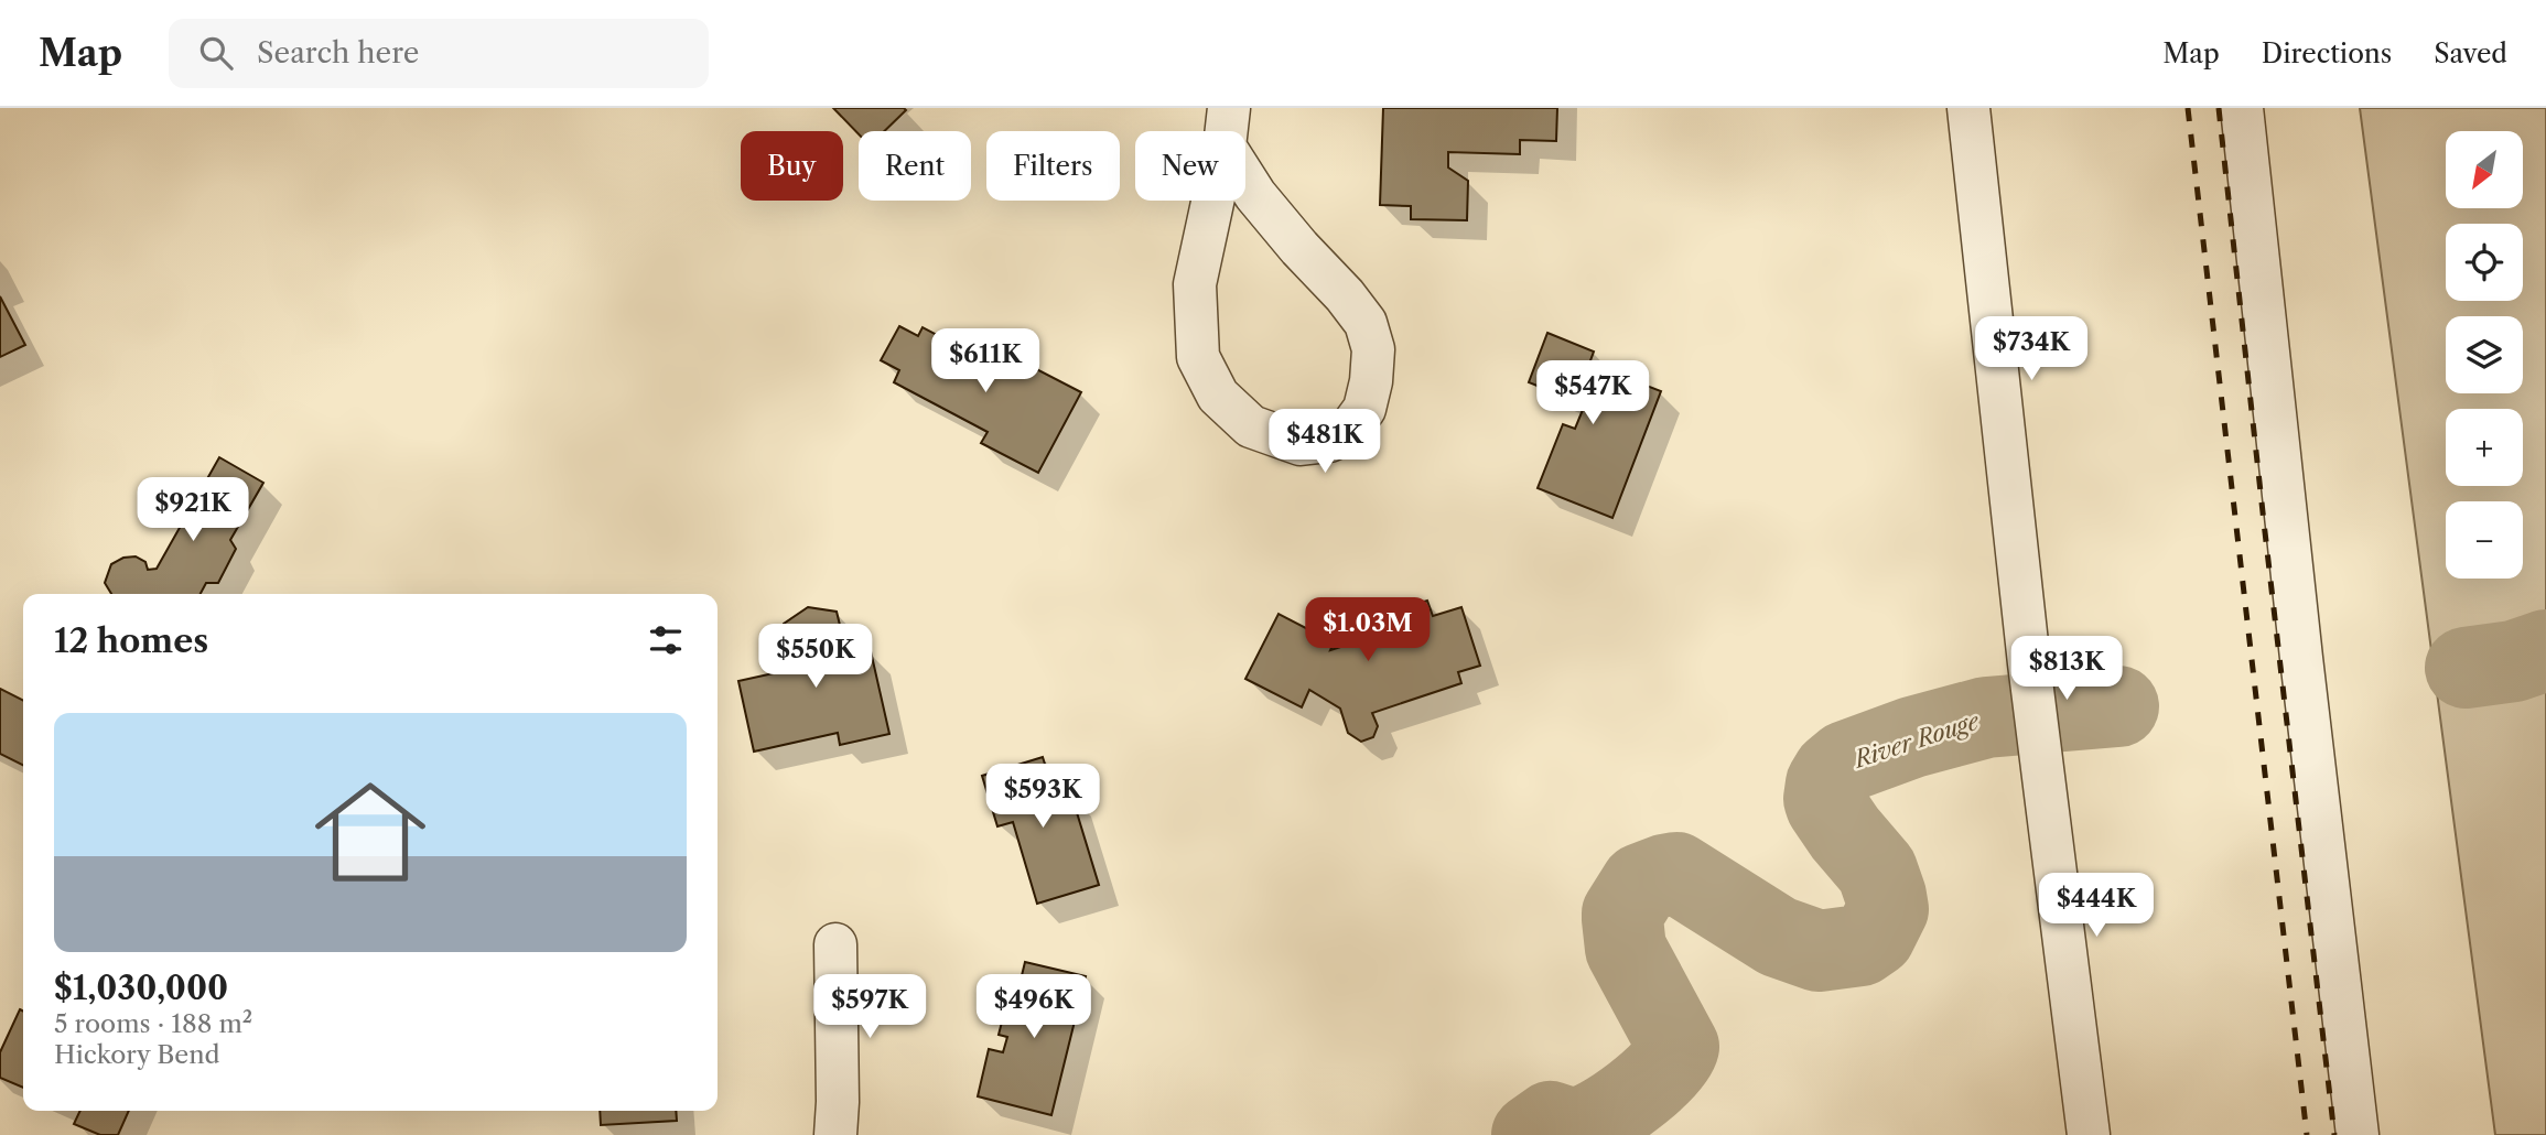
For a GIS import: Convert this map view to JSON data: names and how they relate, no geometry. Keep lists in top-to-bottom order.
{
  "water": ["River Rouge"],
  "north": "bottom left",
  "page": {
    "header": "Map",
    "search": "Search here",
    "nav": ["Map", "Directions", "Saved"],
    "map_buttons": ["+", "−"],
    "chip": [
      "Buy",
      "Rent",
      "Filters",
      "New"
    ],
    "price": [
      "$734K",
      "$611K",
      "$547K",
      "$481K",
      "$921K",
      "$1.03M",
      "$550K",
      "$813K",
      "$593K",
      "$444K",
      "$597K",
      "$496K"
    ],
    "heading": "12 homes",
    "list": [
      {
        "name": "$1,030,000",
        "note": "5 rooms · 188 m² · Hickory Bend"
      }
    ]
  }
}
